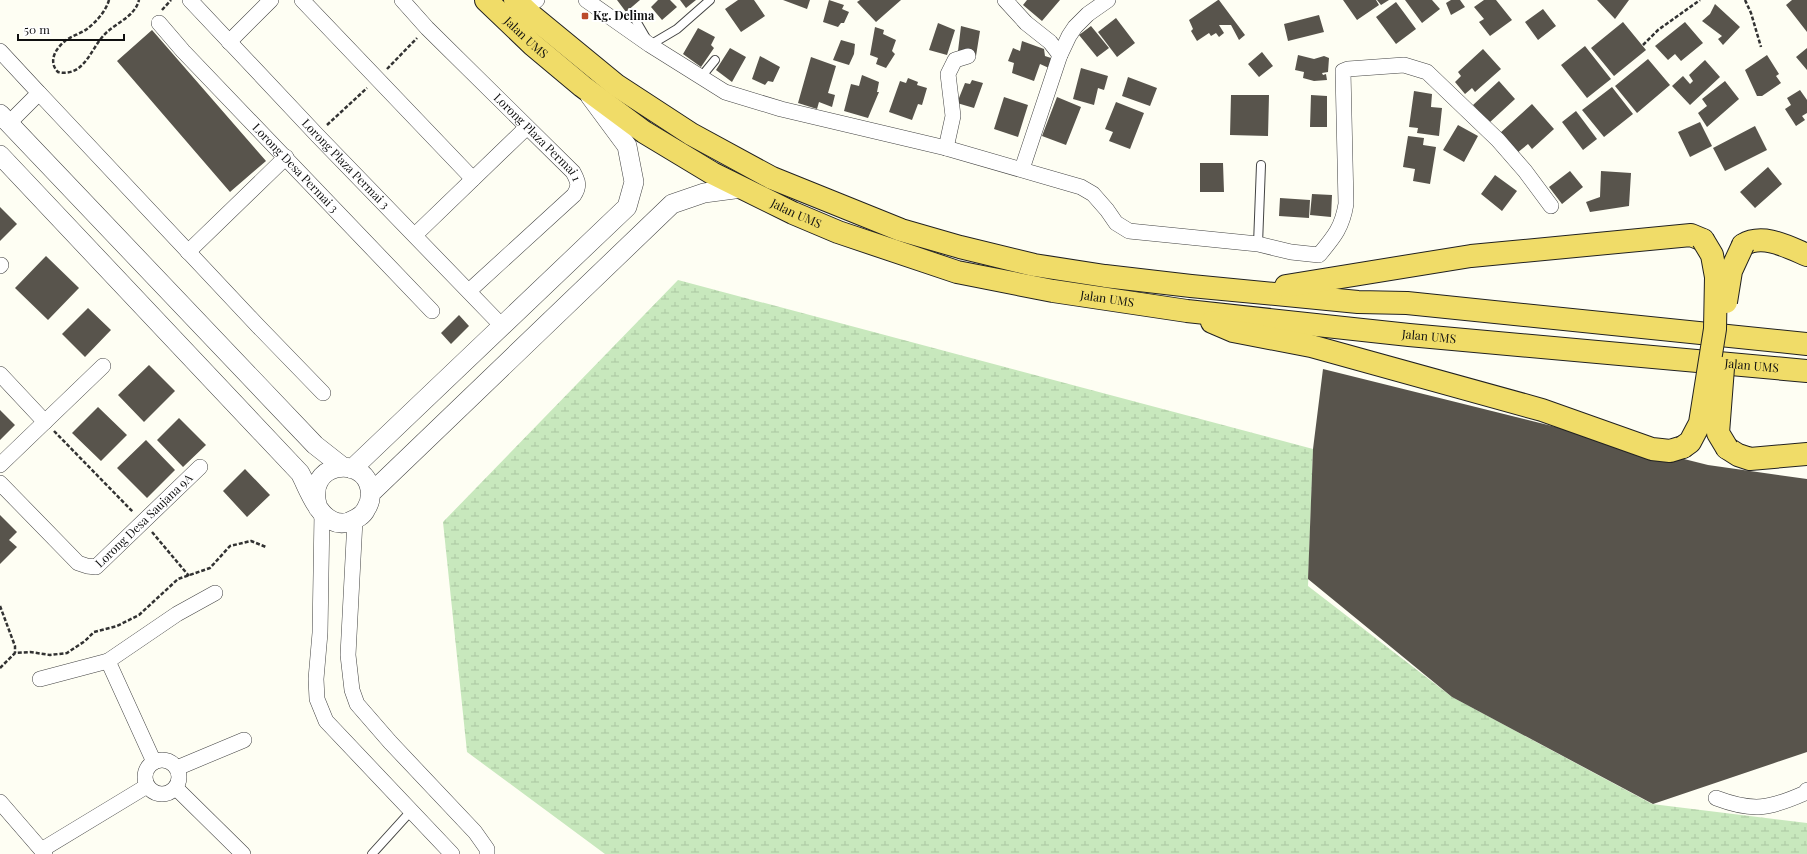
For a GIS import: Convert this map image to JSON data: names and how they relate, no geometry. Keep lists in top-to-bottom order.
{
  "streets": {
    "highway": ["Jalan UMS"],
    "street": [
      "Lorong Plaza Permai 1",
      "Lorong Plaza Permai 3",
      "Lorong Desa Permai 3",
      "Lorong Desa Saujana 9A"
    ]
  },
  "crossings": [
    ["Lorong Plaza Permai 1", "Lorong Plaza Permai 3"]
  ],
  "places": {
    "transit": ["Kg. Delima"]
  },
  "scale_bar": "50 m"
}
